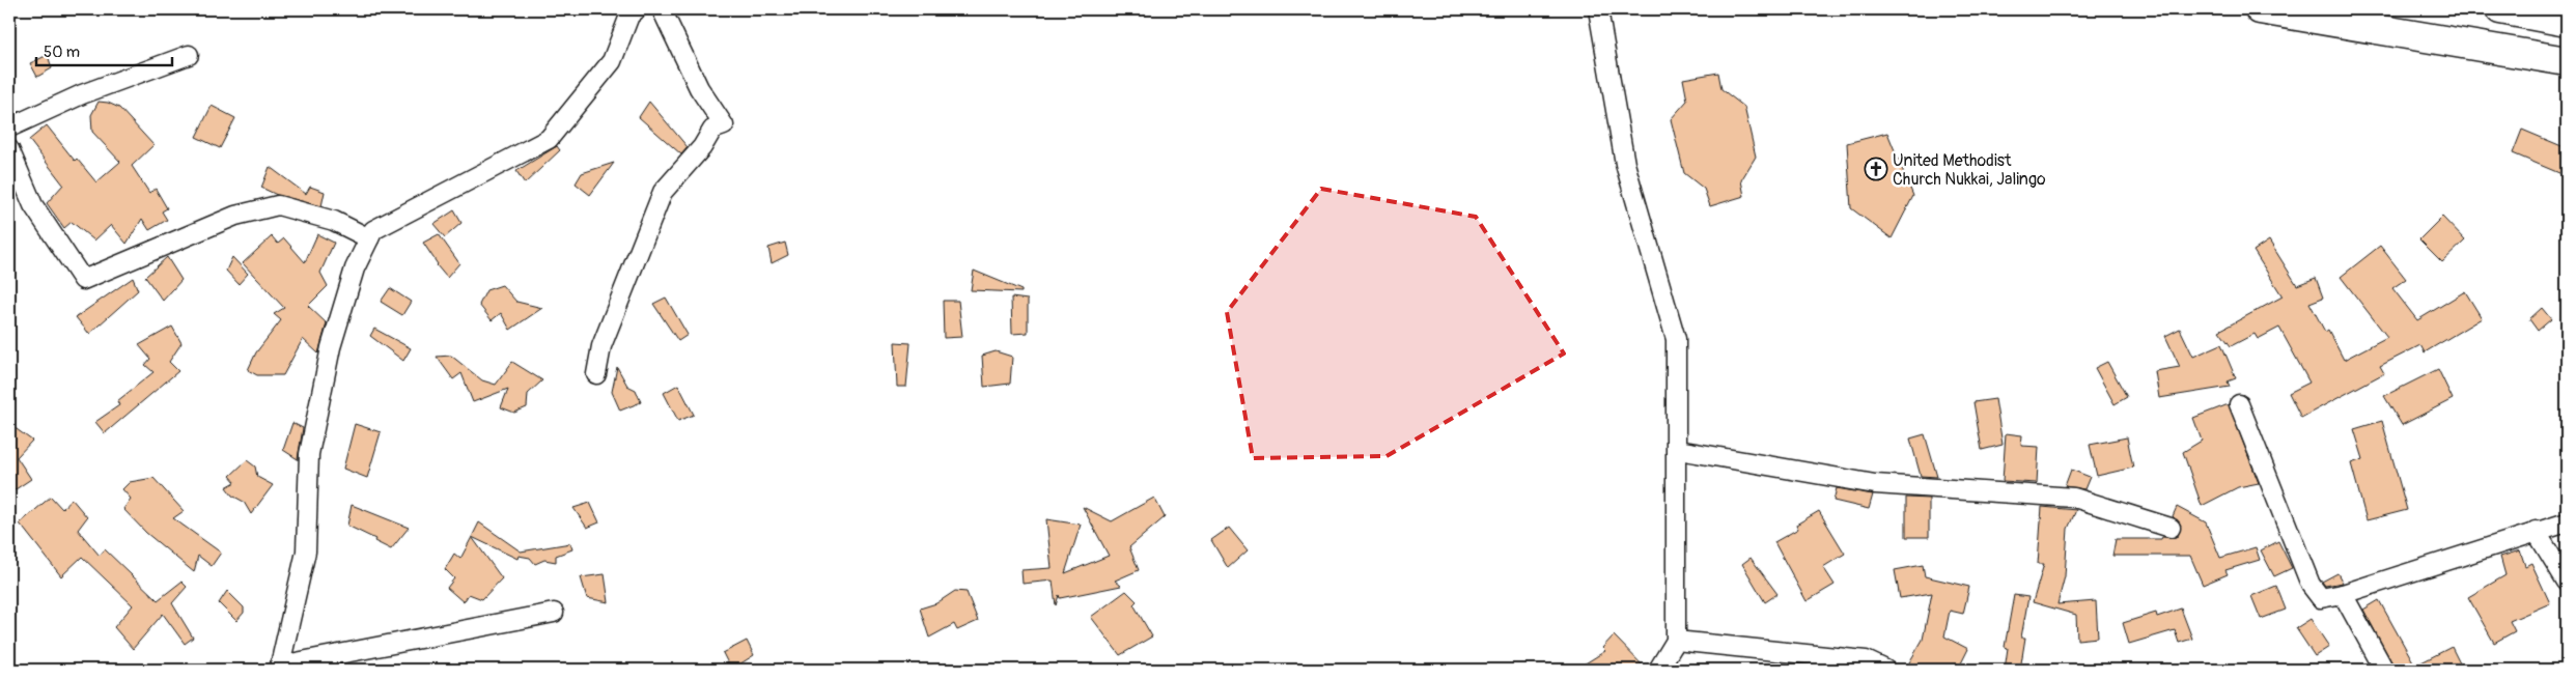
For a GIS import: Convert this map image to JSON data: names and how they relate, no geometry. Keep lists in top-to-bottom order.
{
  "places": {
    "church": ["United Methodist Church Nukkai, Jalingo"]
  },
  "scale_bar": "50 m"
}
